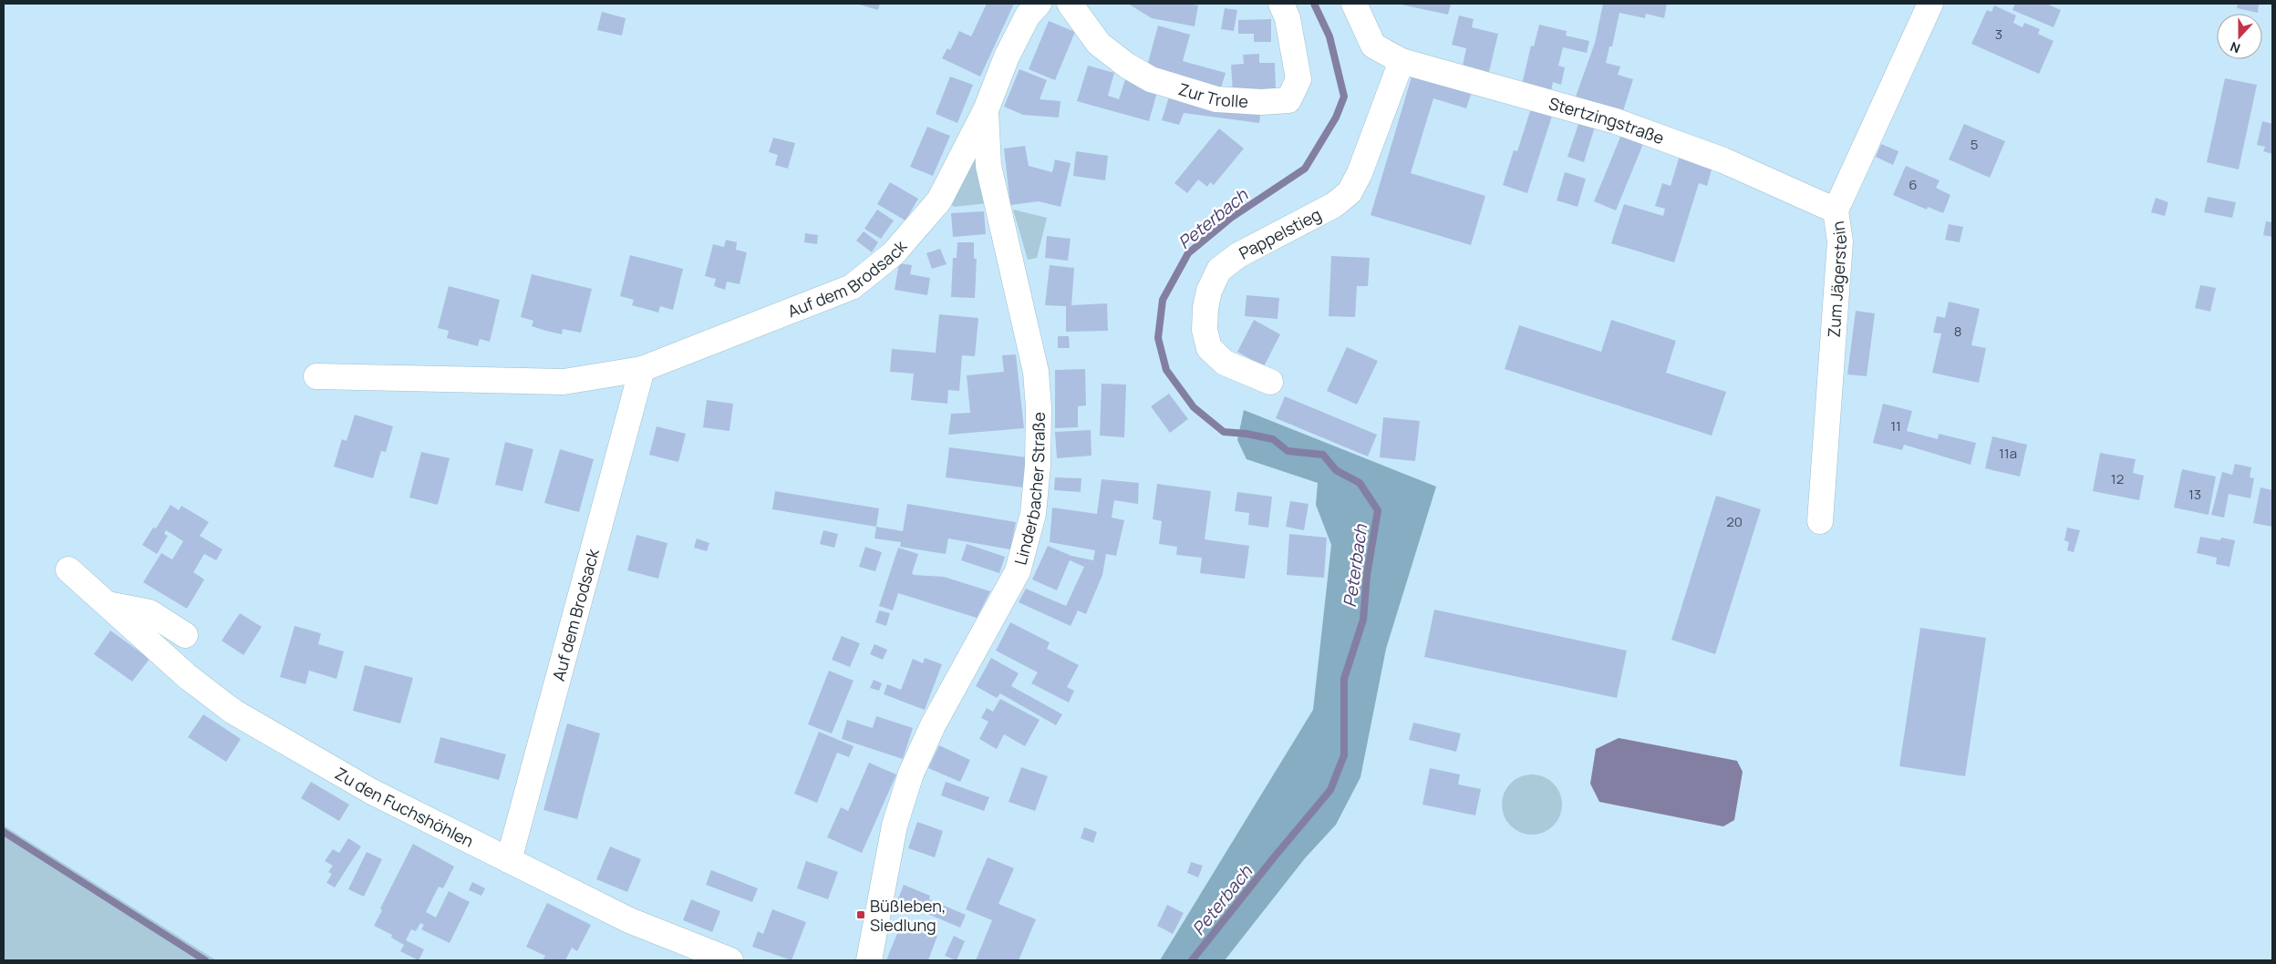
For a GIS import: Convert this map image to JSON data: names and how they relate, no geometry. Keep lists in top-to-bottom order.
{
  "streets": {
    "street": [
      "Zur Trolle",
      "Stertzingstraße",
      "Pappelstieg",
      "Auf dem Brodsack",
      "Zum Jägerstein",
      "Linderbacher Straße",
      "Zu den Fuchshöhlen"
    ]
  },
  "crossings": [
    ["Stertzingstraße", "Pappelstieg"],
    ["Stertzingstraße", "Zum Jägerstein"],
    ["Auf dem Brodsack", "Linderbacher Straße"],
    ["Auf dem Brodsack", "Zu den Fuchshöhlen"]
  ],
  "water": ["Peterbach"],
  "places": {
    "transit": ["Büßleben, Siedlung"]
  },
  "house_numbers": [
    "3",
    "5",
    "6",
    "8",
    "11",
    "11a",
    "12",
    "13",
    "20"
  ],
  "north": "bottom"
}
